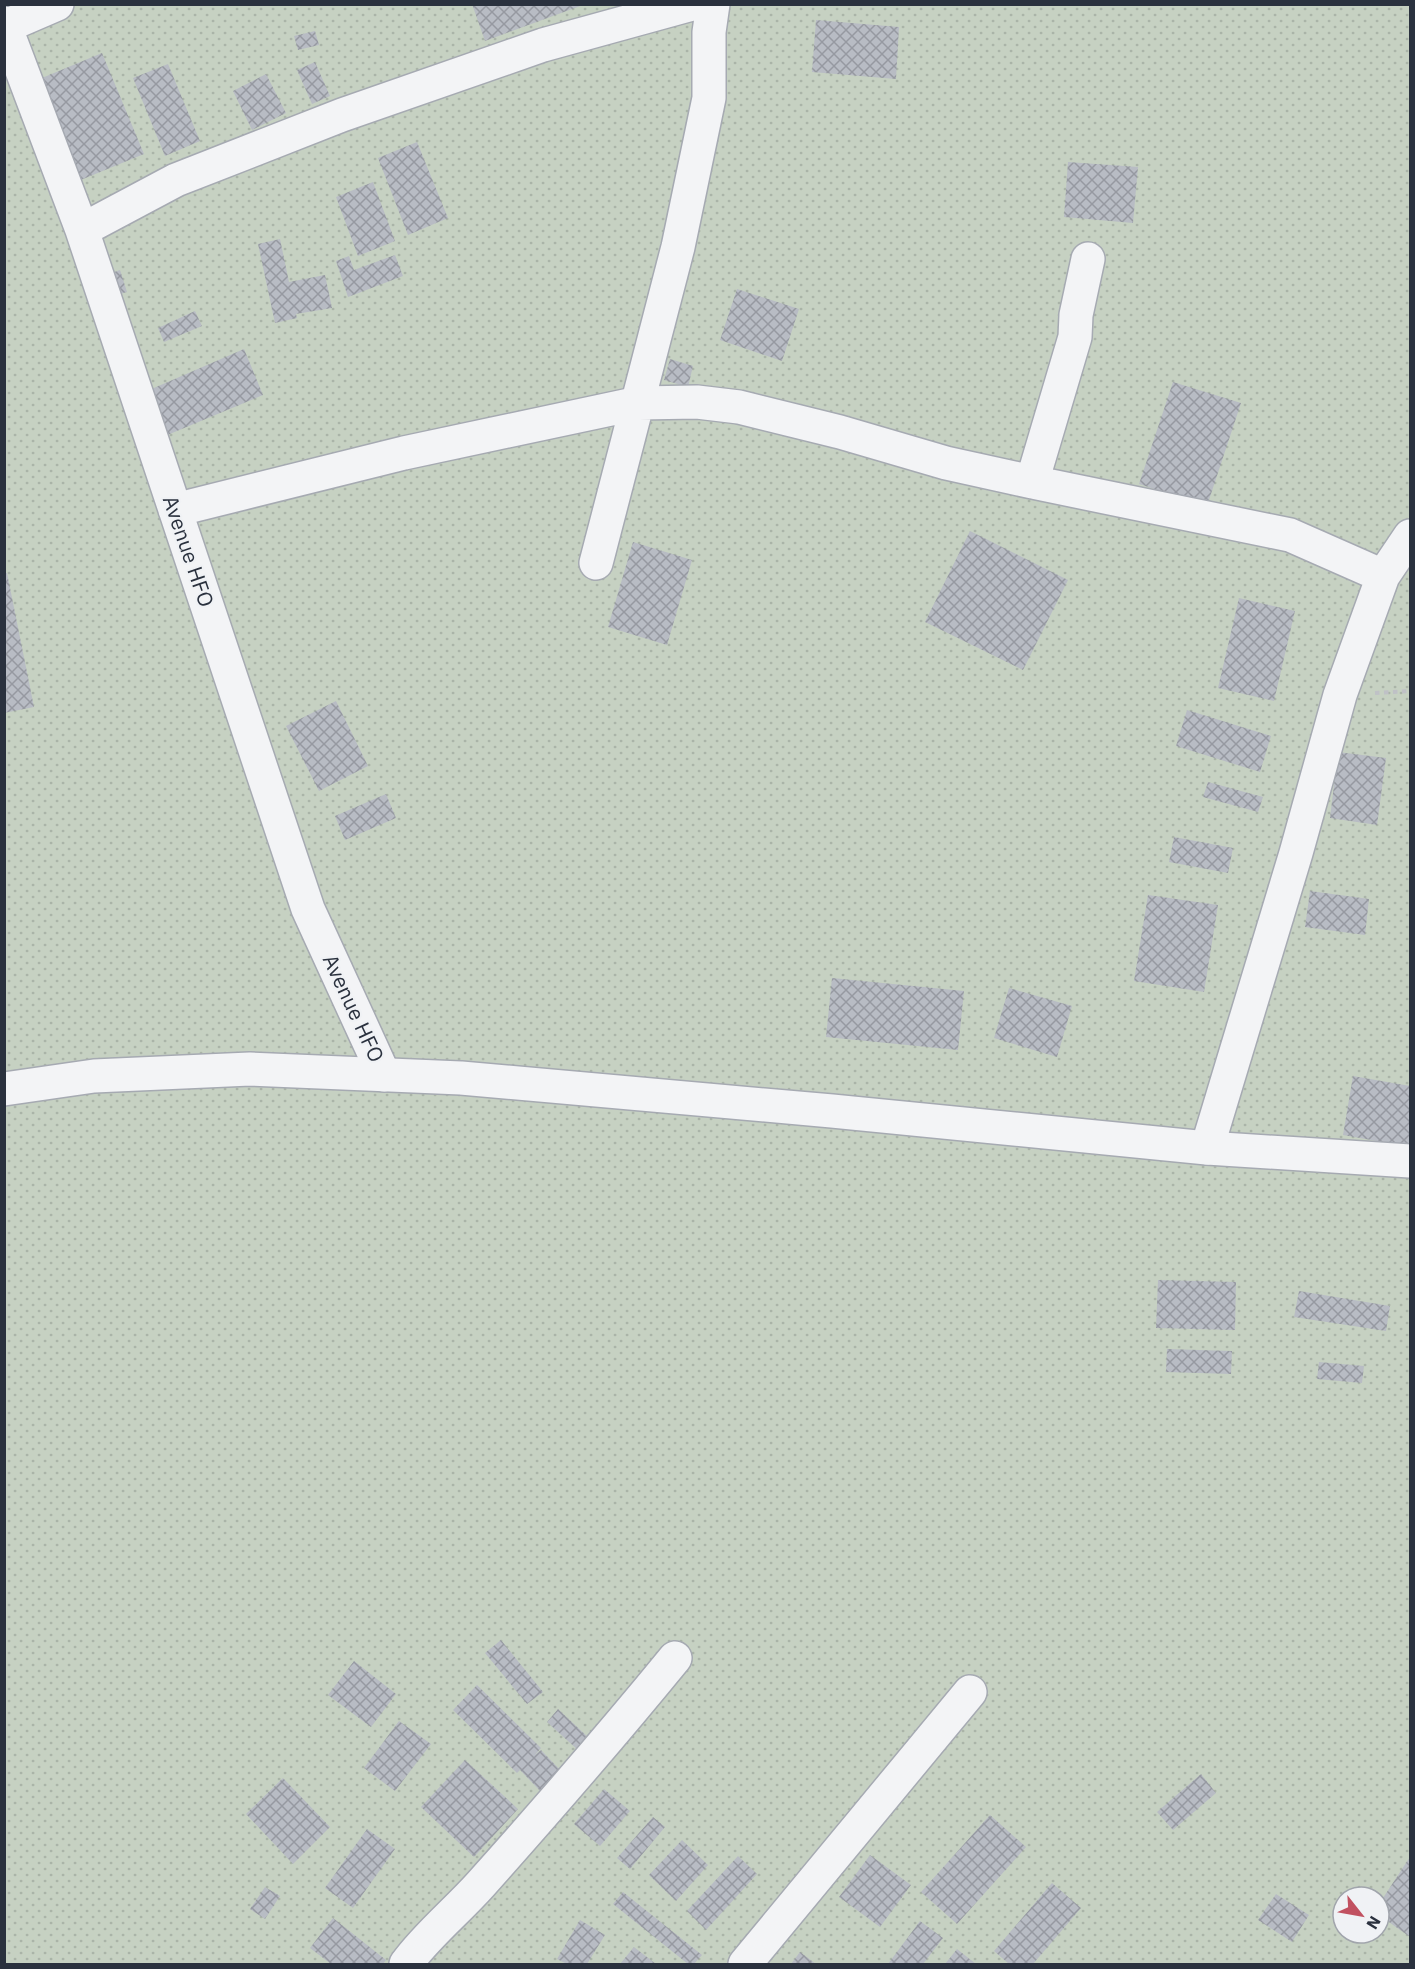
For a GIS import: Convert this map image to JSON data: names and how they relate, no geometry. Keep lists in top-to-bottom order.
{
  "streets": {
    "street": ["Avenue HFO"]
  },
  "north": "bottom right"
}
